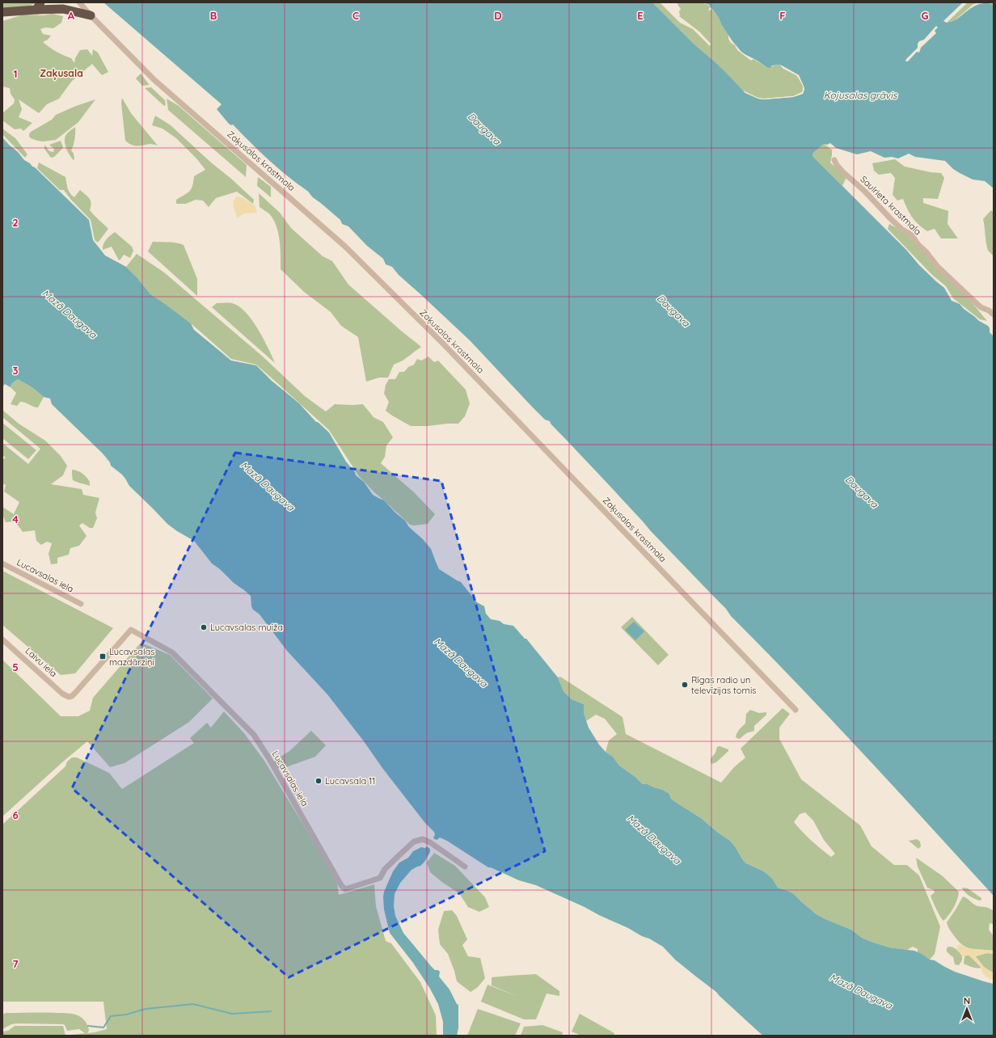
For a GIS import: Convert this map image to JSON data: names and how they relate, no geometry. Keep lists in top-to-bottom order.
{
  "streets": {
    "street": [
      "Zaķusalas krastmala",
      "Saulrieta krastmala",
      "Lucavsalas iela",
      "Laivu iela"
    ]
  },
  "crossings": [
    ["Lucavsalas iela", "Laivu iela"]
  ],
  "districts": ["Zaķusala"],
  "water": ["Kojusalas grāvis", "Daugava", "Mazā Daugava"],
  "places": {
    "other": ["Lucavsalas muiža", "Rīgas radio un televīzijas tornis", "Lucavsala 11"],
    "transit": ["Lucavsalas mazdārziņi"]
  },
  "north": "top",
  "grid": {
    "columns": [
      "A",
      "B",
      "C",
      "D",
      "E",
      "F",
      "G"
    ],
    "rows": [
      "1",
      "2",
      "3",
      "4",
      "5",
      "6",
      "7"
    ]
  }
}
